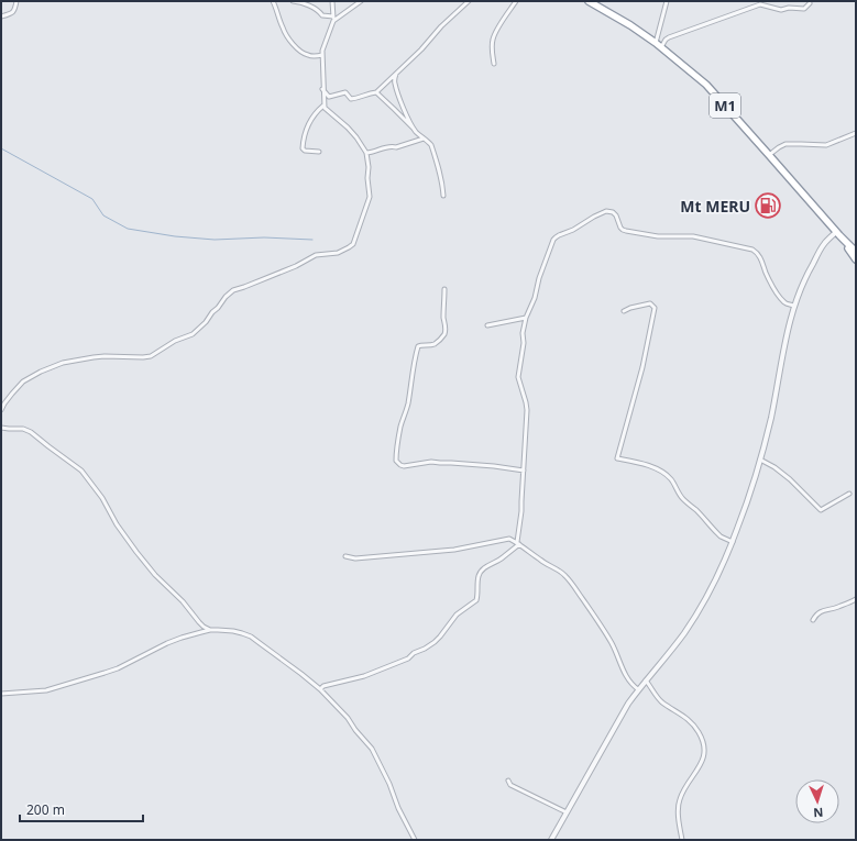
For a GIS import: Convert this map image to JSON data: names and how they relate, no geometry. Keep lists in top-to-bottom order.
{
  "streets": {
    "highway": ["M1"]
  },
  "places": {
    "fuel station": ["Mt MERU"]
  },
  "scale_bar": "200 m",
  "north": "bottom"
}
